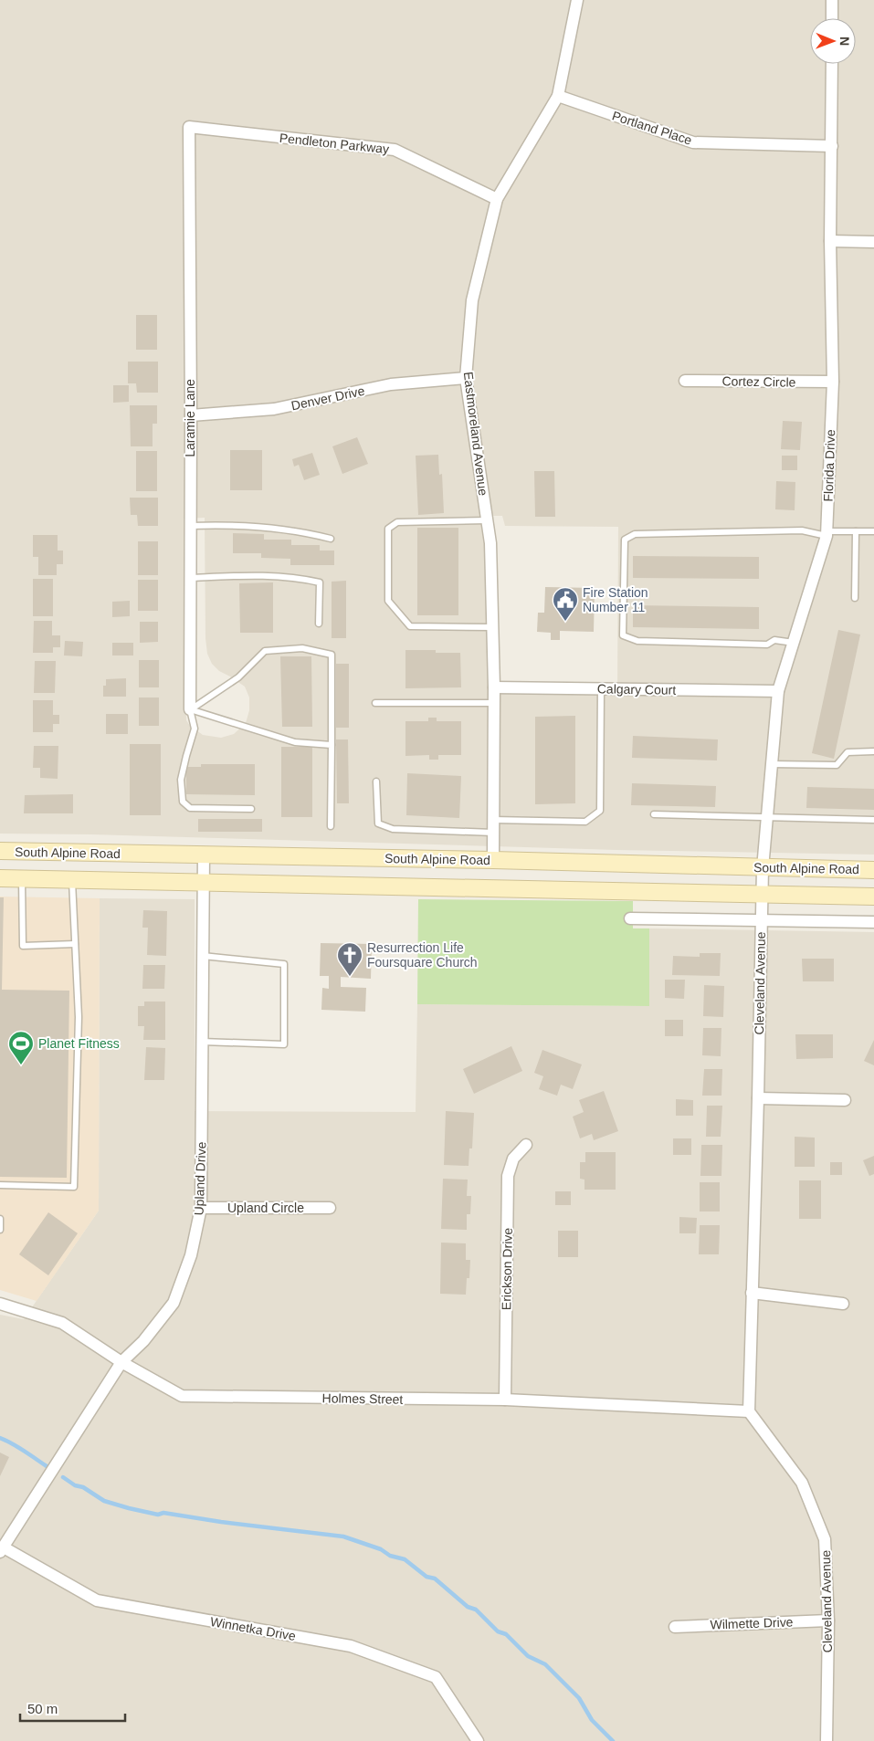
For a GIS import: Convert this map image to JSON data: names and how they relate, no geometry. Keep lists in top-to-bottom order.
{
  "streets": {
    "main road": ["South Alpine Road"],
    "street": [
      "Portland Place",
      "Pendleton Parkway",
      "Cortez Circle",
      "Denver Drive",
      "Laramie Lane",
      "Eastmoreland Avenue",
      "Florida Drive",
      "Calgary Court",
      "Cleveland Avenue",
      "Upland Drive",
      "Upland Circle",
      "Erickson Drive",
      "Holmes Street",
      "Wilmette Drive",
      "Winnetka Drive"
    ]
  },
  "crossings": [
    ["Portland Place", "Eastmoreland Avenue"],
    ["Portland Place", "Florida Drive"],
    ["Pendleton Parkway", "Laramie Lane"],
    ["Pendleton Parkway", "Eastmoreland Avenue"],
    ["Cortez Circle", "Florida Drive"],
    ["Denver Drive", "Laramie Lane"],
    ["Denver Drive", "Eastmoreland Avenue"],
    ["Eastmoreland Avenue", "Calgary Court"],
    ["Eastmoreland Avenue", "South Alpine Road"],
    ["Florida Drive", "Calgary Court"],
    ["Florida Drive", "South Alpine Road"],
    ["Florida Drive", "Cleveland Avenue"],
    ["South Alpine Road", "Cleveland Avenue"],
    ["South Alpine Road", "Upland Drive"],
    ["Cleveland Avenue", "Holmes Street"],
    ["Cleveland Avenue", "Wilmette Drive"],
    ["Upland Drive", "Upland Circle"],
    ["Upland Drive", "Holmes Street"],
    ["Upland Drive", "Winnetka Drive"],
    ["Erickson Drive", "Holmes Street"]
  ],
  "places": {
    "public building": ["Fire Station Number 11"],
    "church": ["Resurrection Life Foursquare Church"],
    "sports": ["Planet Fitness"]
  },
  "scale_bar": "50 m",
  "north": "right"
}
